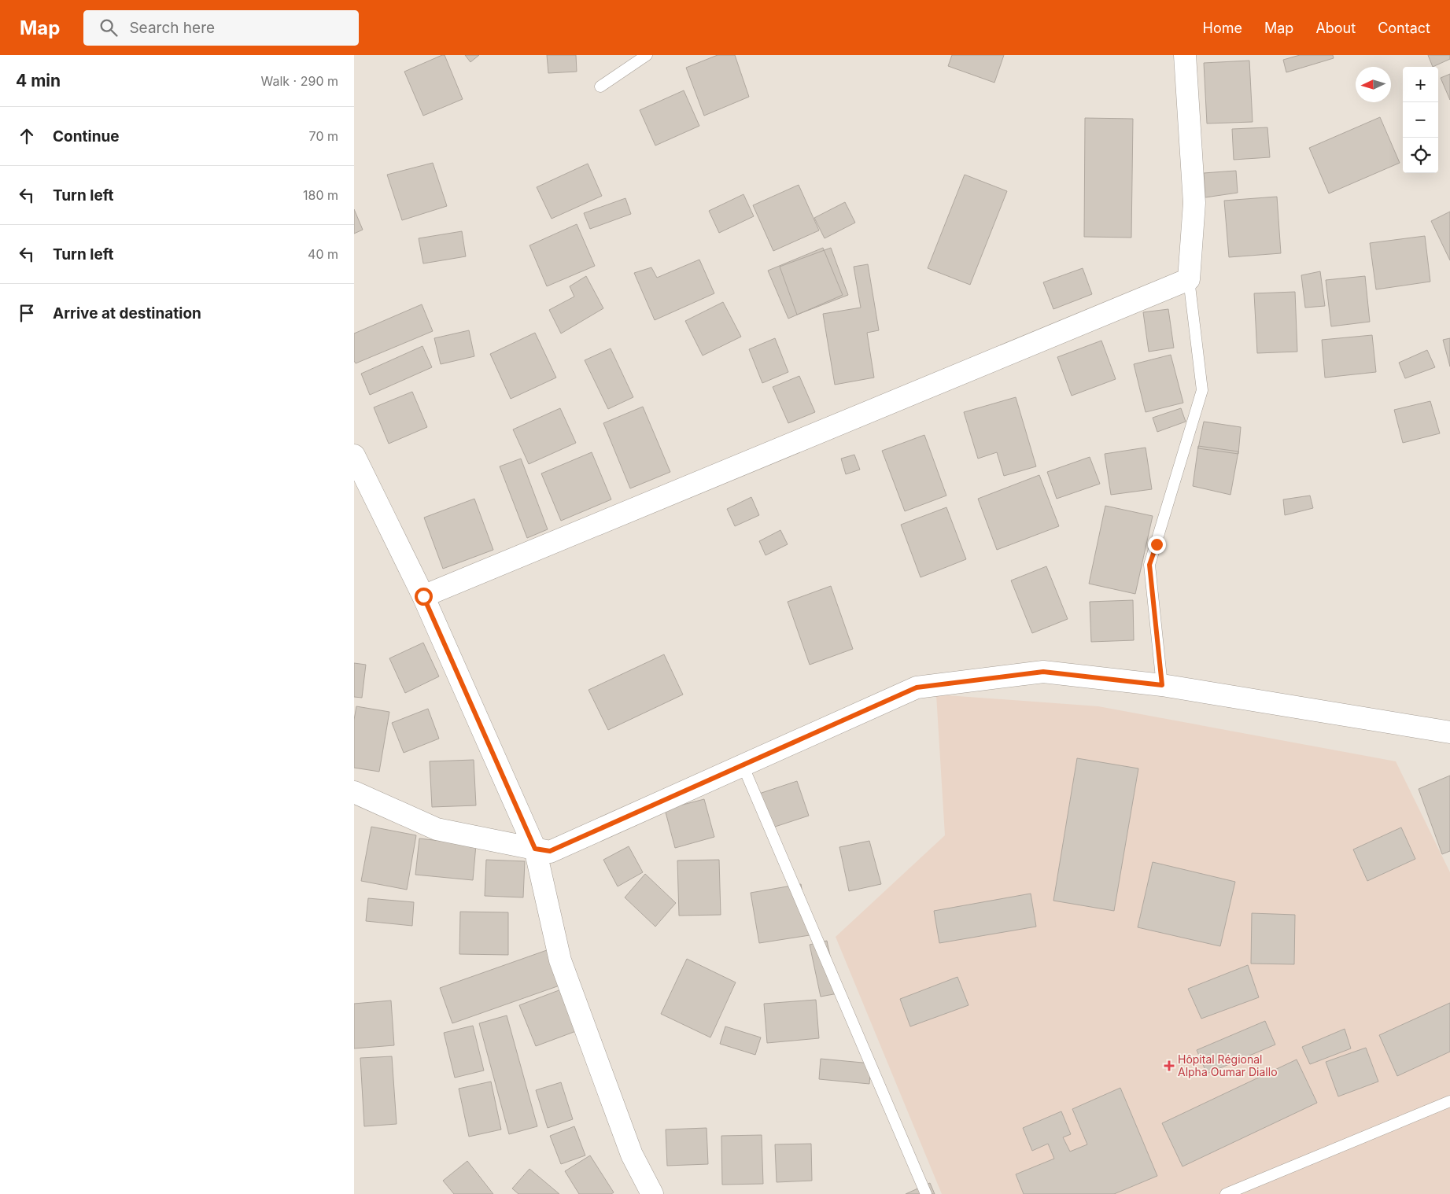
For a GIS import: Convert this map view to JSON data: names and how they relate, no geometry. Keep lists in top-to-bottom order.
{
  "places": {
    "health": ["Hôpital Régional Alpha Oumar Diallo"]
  },
  "north": "left",
  "page": {
    "header": "Map",
    "search": "Search here",
    "nav": [
      "Home",
      "Map",
      "About",
      "Contact"
    ],
    "heading": ["4 min", "Walk · 290 m"],
    "map_buttons": ["+", "−"],
    "list": [
      ["Continue", "70 m"],
      ["Turn left", "180 m"],
      ["Turn left", "40 m"],
      "Arrive at destination"
    ]
  }
}
